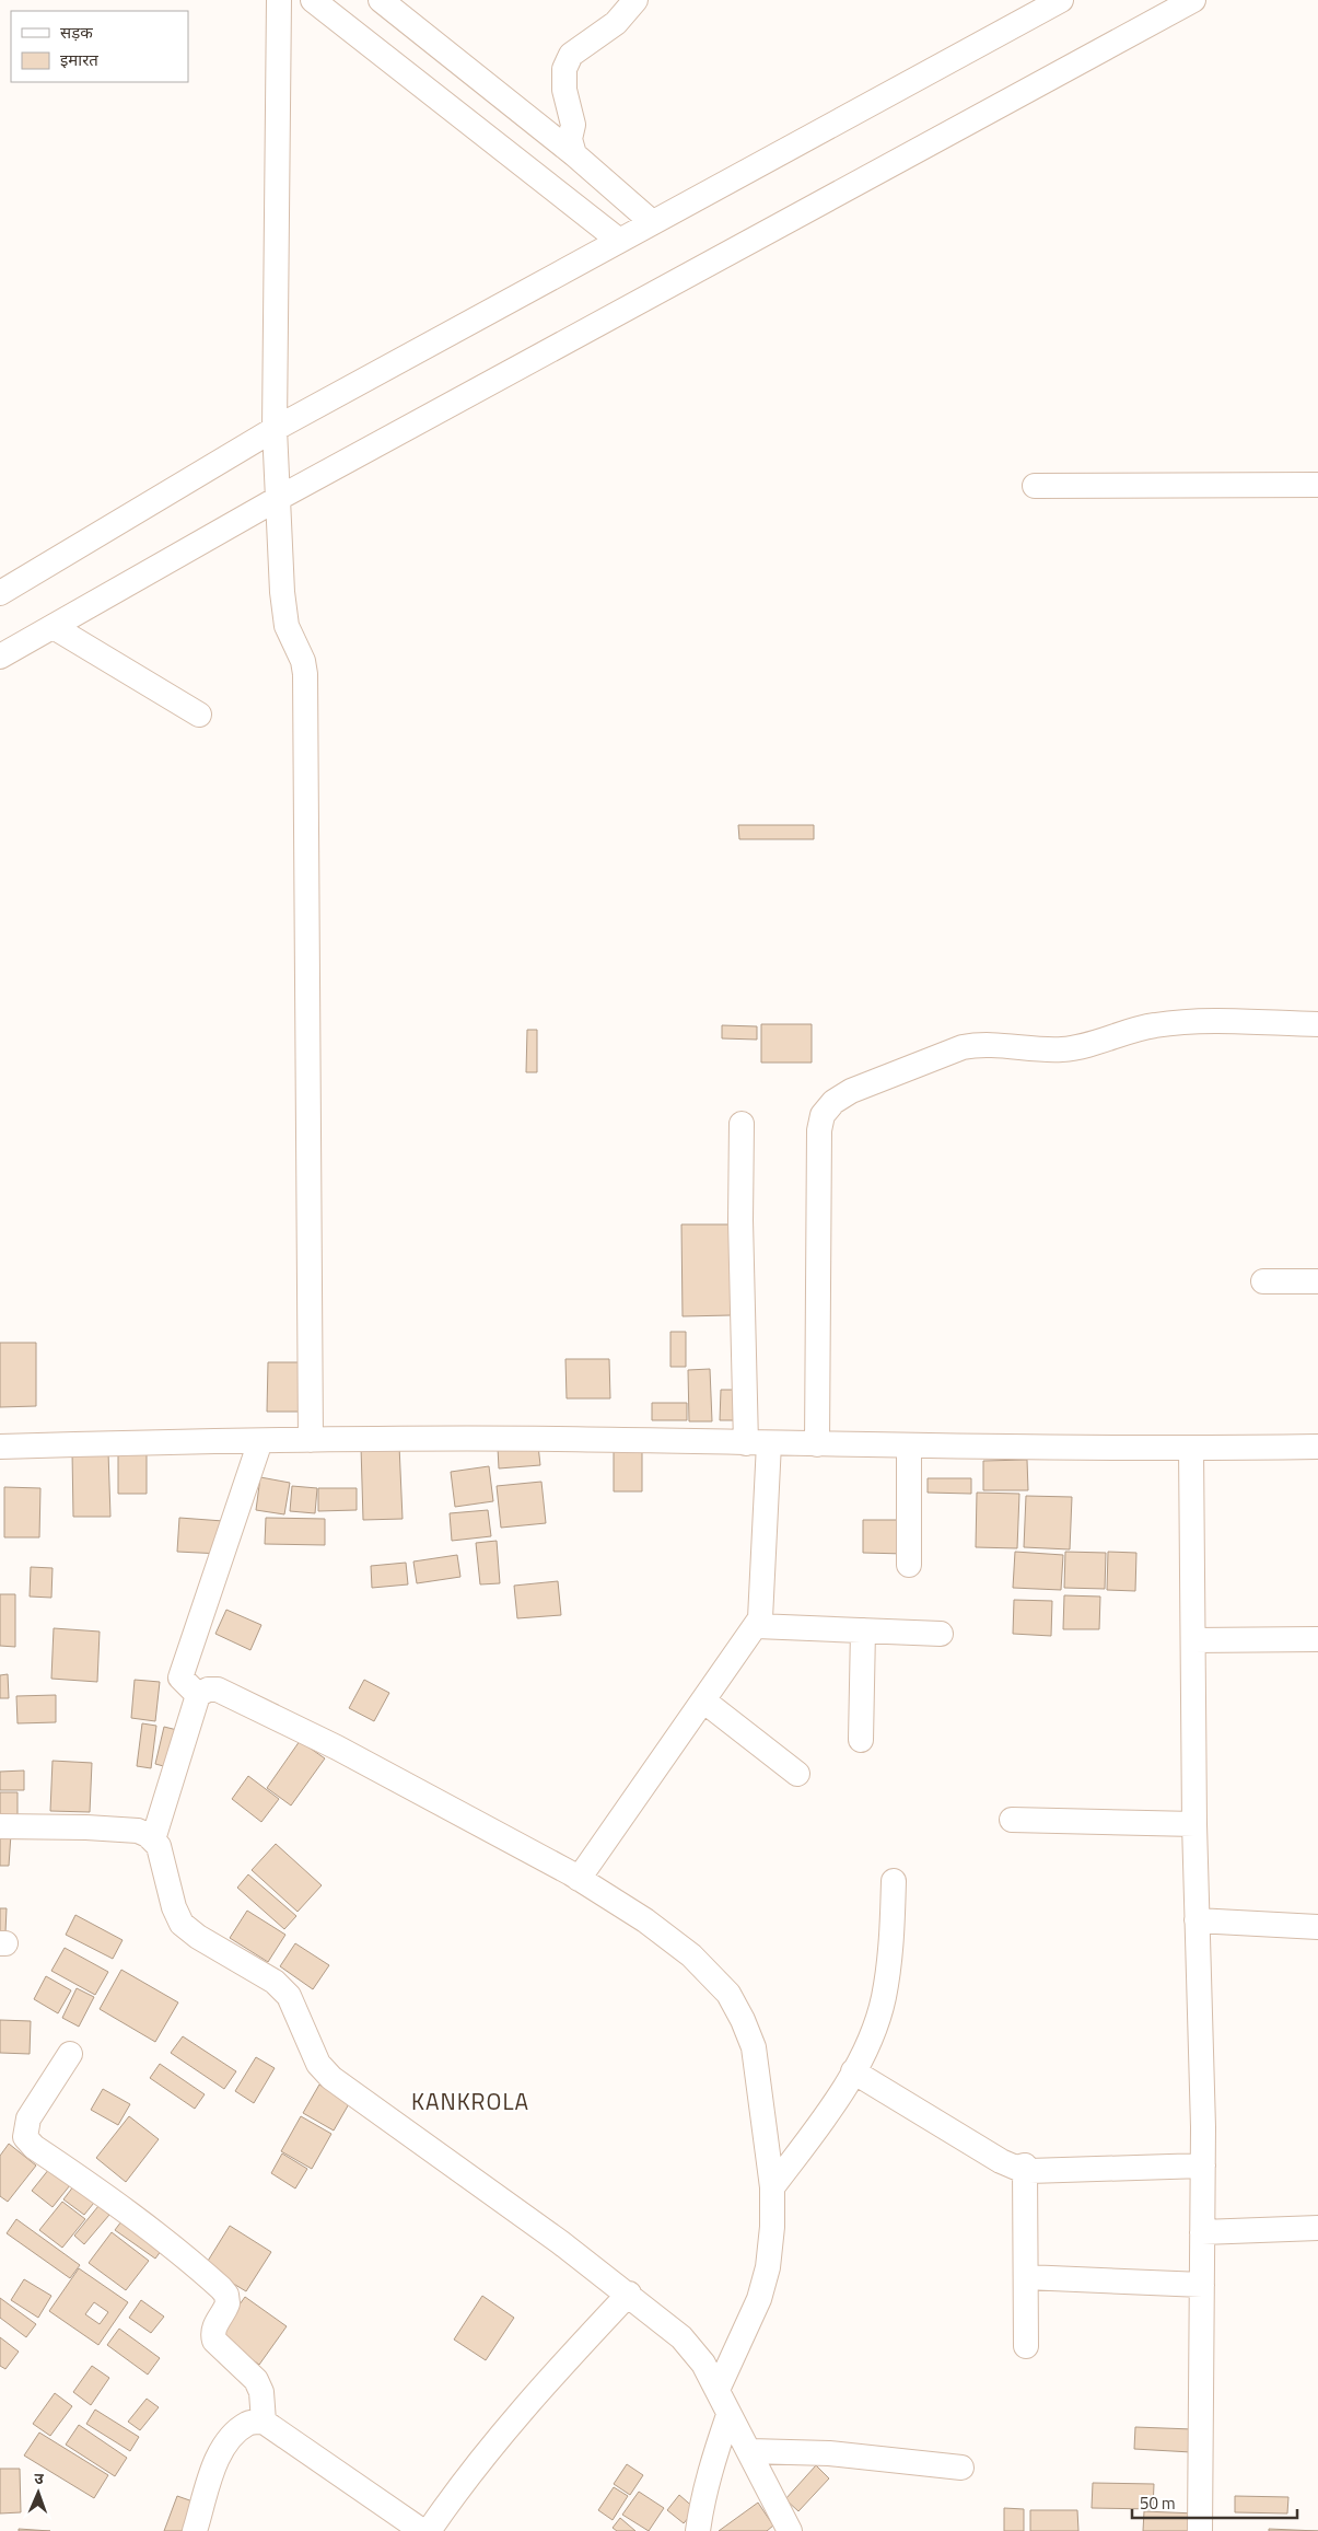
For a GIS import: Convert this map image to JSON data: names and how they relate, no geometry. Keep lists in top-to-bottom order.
{
  "districts": ["KANKROLA"],
  "legend": ["सड़क", "इमारत"],
  "scale_bar": "50 m",
  "north": "top"
}
